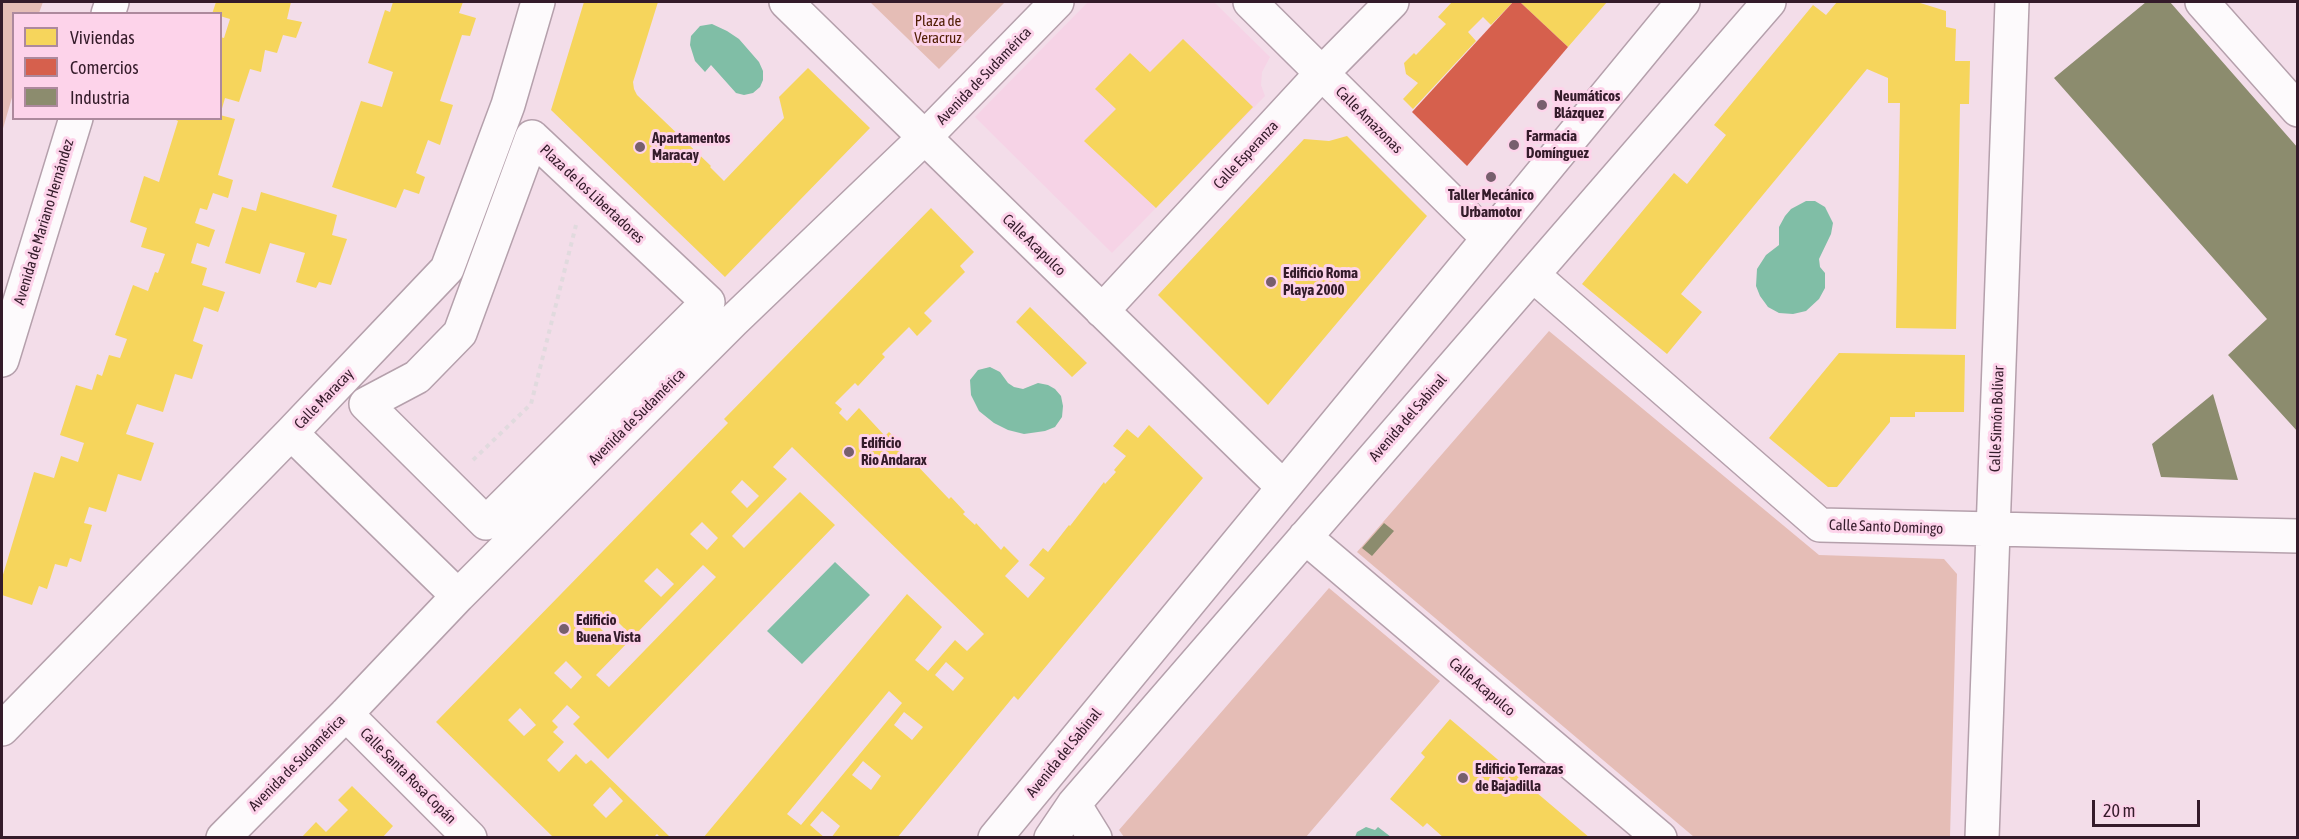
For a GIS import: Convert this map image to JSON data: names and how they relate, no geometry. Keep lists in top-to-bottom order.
{
  "streets": {
    "street": [
      "Avenida de Sudamérica",
      "Calle Amazonas",
      "Calle Esperanza",
      "Plaza de los Libertadores",
      "Avenida de Mariano Hernández",
      "Calle Acapulco",
      "Calle Maracay",
      "Avenida del Sabinal",
      "Calle Simón Bolívar",
      "Calle Santo Domingo",
      "Calle Santa Rosa Copán"
    ]
  },
  "crossings": [
    ["Avenida de Sudamérica", "Calle Acapulco"],
    ["Avenida de Sudamérica", "Calle Santa Rosa Copán"],
    ["Calle Amazonas", "Calle Esperanza"],
    ["Calle Amazonas", "Avenida del Sabinal"],
    ["Calle Esperanza", "Calle Acapulco"],
    ["Calle Acapulco", "Avenida del Sabinal"],
    ["Avenida del Sabinal", "Calle Santo Domingo"],
    ["Calle Simón Bolívar", "Calle Santo Domingo"]
  ],
  "parks": ["Plaza de Veracruz"],
  "places": [
    "Neumáticos Blázquez",
    "Farmacia Domínguez",
    "Apartamentos Maracay",
    "Taller Mecánico Urbamotor",
    "Edificio Roma Playa 2000",
    "Edificio Rio Andarax",
    "Edificio Buena Vista",
    "Edificio Terrazas de Bajadilla"
  ],
  "legend": ["Viviendas", "Comercios", "Industria"],
  "scale_bar": "20 m"
}
